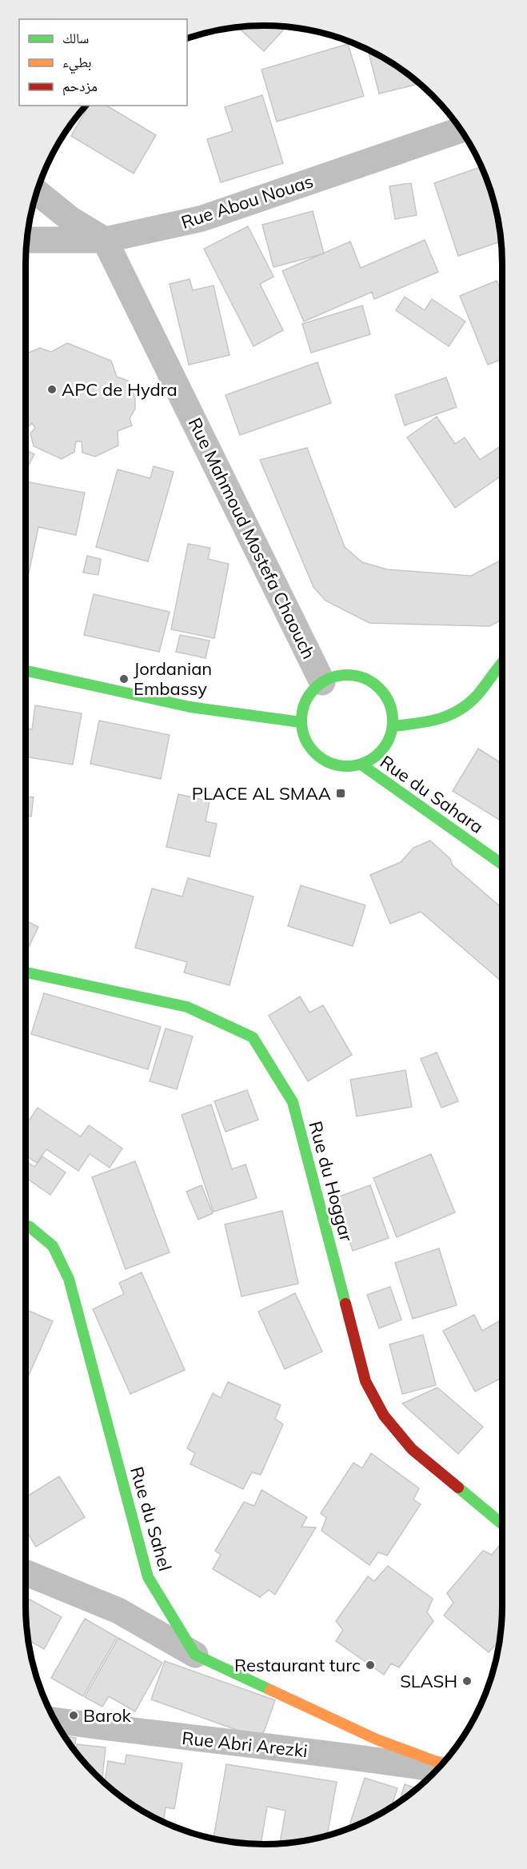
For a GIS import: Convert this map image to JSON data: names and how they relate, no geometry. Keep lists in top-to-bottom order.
{
  "streets": {
    "street": [
      "Rue Abou Nouas",
      "Rue Mahmoud Mostefa Chaouch",
      "Rue du Sahara",
      "Rue du Hoggar",
      "Rue du Sahel",
      "Rue Abri Arezki"
    ]
  },
  "crossings": [
    ["Rue Abou Nouas", "Rue Mahmoud Mostefa Chaouch"],
    ["Rue Mahmoud Mostefa Chaouch", "Rue du Sahara"]
  ],
  "places": {
    "other": [
      "APC de Hydra",
      "Jordanian Embassy",
      "Restaurant turc",
      "SLASH",
      "Barok"
    ],
    "transit": ["PLACE AL SMAA"]
  },
  "legend": ["سالك", "بطيء", "مزدحم"]
}
